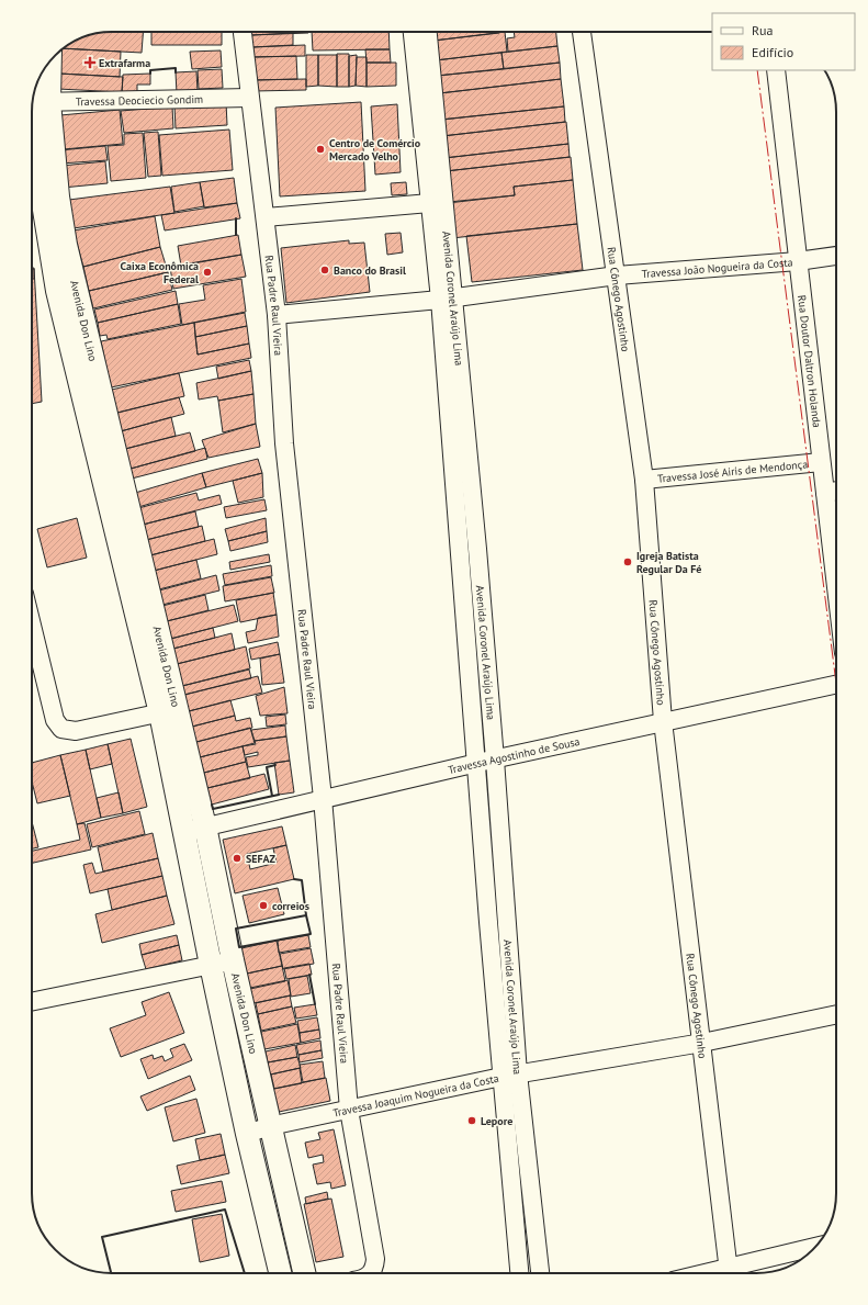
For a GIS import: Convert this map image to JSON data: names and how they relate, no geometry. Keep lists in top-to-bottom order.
{
  "streets": {
    "main road": ["Avenida Don Lino"],
    "street": [
      "Travessa Deociecio Gondim",
      "Travessa João Nogueira da Costa",
      "Avenida Coronel Araújo Lima",
      "Rua Cônego Agostinho",
      "Rua Padre Raul Vieira",
      "Rua Doutor Daltron Holanda",
      "Travessa José Airis de Mendonça",
      "Travessa Agostinho de Sousa",
      "Travessa Joaquim Nogueira da Costa"
    ]
  },
  "crossings": [
    ["Travessa Deociecio Gondim", "Rua Padre Raul Vieira"],
    ["Travessa Deociecio Gondim", "Avenida Don Lino"],
    ["Travessa João Nogueira da Costa", "Avenida Coronel Araújo Lima"],
    ["Travessa João Nogueira da Costa", "Rua Cônego Agostinho"],
    ["Travessa João Nogueira da Costa", "Rua Padre Raul Vieira"],
    ["Travessa João Nogueira da Costa", "Rua Doutor Daltron Holanda"],
    ["Avenida Coronel Araújo Lima", "Travessa Agostinho de Sousa"],
    ["Avenida Coronel Araújo Lima", "Travessa Joaquim Nogueira da Costa"],
    ["Rua Cônego Agostinho", "Travessa José Airis de Mendonça"],
    ["Rua Cônego Agostinho", "Travessa Agostinho de Sousa"],
    ["Rua Cônego Agostinho", "Travessa Joaquim Nogueira da Costa"],
    ["Rua Padre Raul Vieira", "Travessa Agostinho de Sousa"],
    ["Rua Padre Raul Vieira", "Travessa Joaquim Nogueira da Costa"],
    ["Avenida Don Lino", "Travessa Agostinho de Sousa"],
    ["Avenida Don Lino", "Travessa Joaquim Nogueira da Costa"],
    ["Rua Doutor Daltron Holanda", "Travessa José Airis de Mendonça"]
  ],
  "places": {
    "health": ["Extrafarma"],
    "other": [
      "Centro de Comércio Mercado Velho",
      "Banco do Brasil",
      "Caixa Econômica Federal",
      "Igreja Batista Regular Da Fé",
      "SEFAZ",
      "correios",
      "Lepore"
    ]
  },
  "legend": ["Rua", "Edifício"]
}
